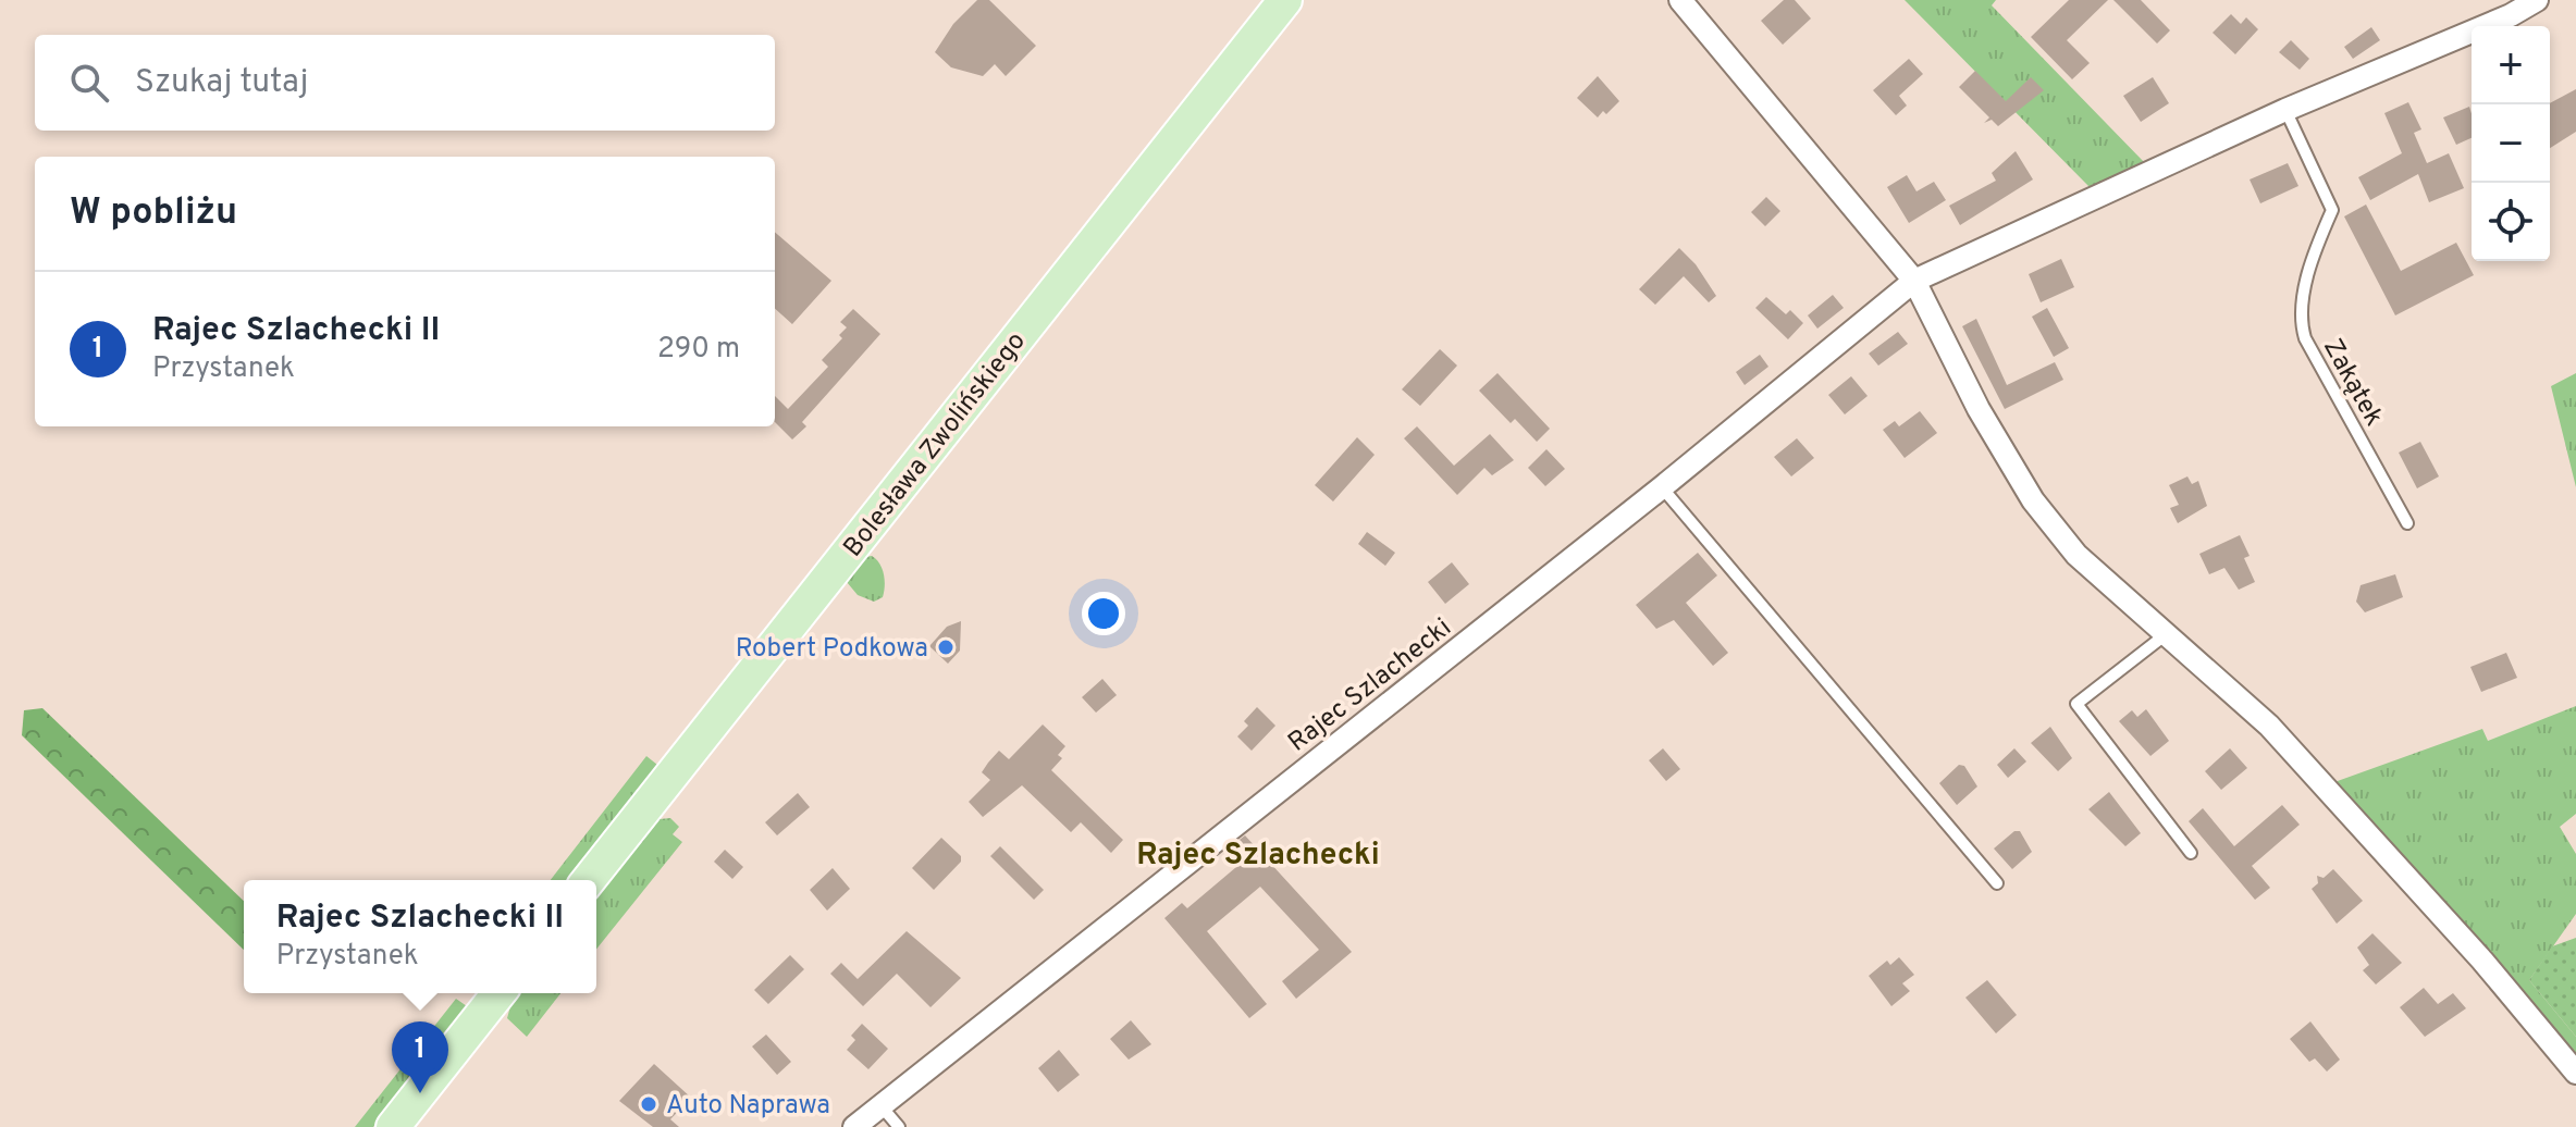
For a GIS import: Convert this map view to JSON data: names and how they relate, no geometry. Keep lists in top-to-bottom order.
{
  "streets": {
    "main road": ["Bolesława Zwolińskiego"],
    "street": ["Rajec Szlachecki"],
    "lane": ["Zakątek"]
  },
  "crossings": [
    ["Zakątek", "Rajec Szlachecki"]
  ],
  "districts": ["Rajec Szlachecki"],
  "places": ["Robert Podkowa", "Auto Naprawa"],
  "page": {
    "map_buttons": ["+", "−"],
    "search": "Szukaj tutaj",
    "heading": "W pobliżu",
    "list": [
      {
        "mark": "1",
        "name": "Rajec Szlachecki II",
        "note": "Przystanek",
        "value": "290 m"
      }
    ],
    "popup": ["Rajec Szlachecki II", "Przystanek"],
    "pins": "1"
  }
}
